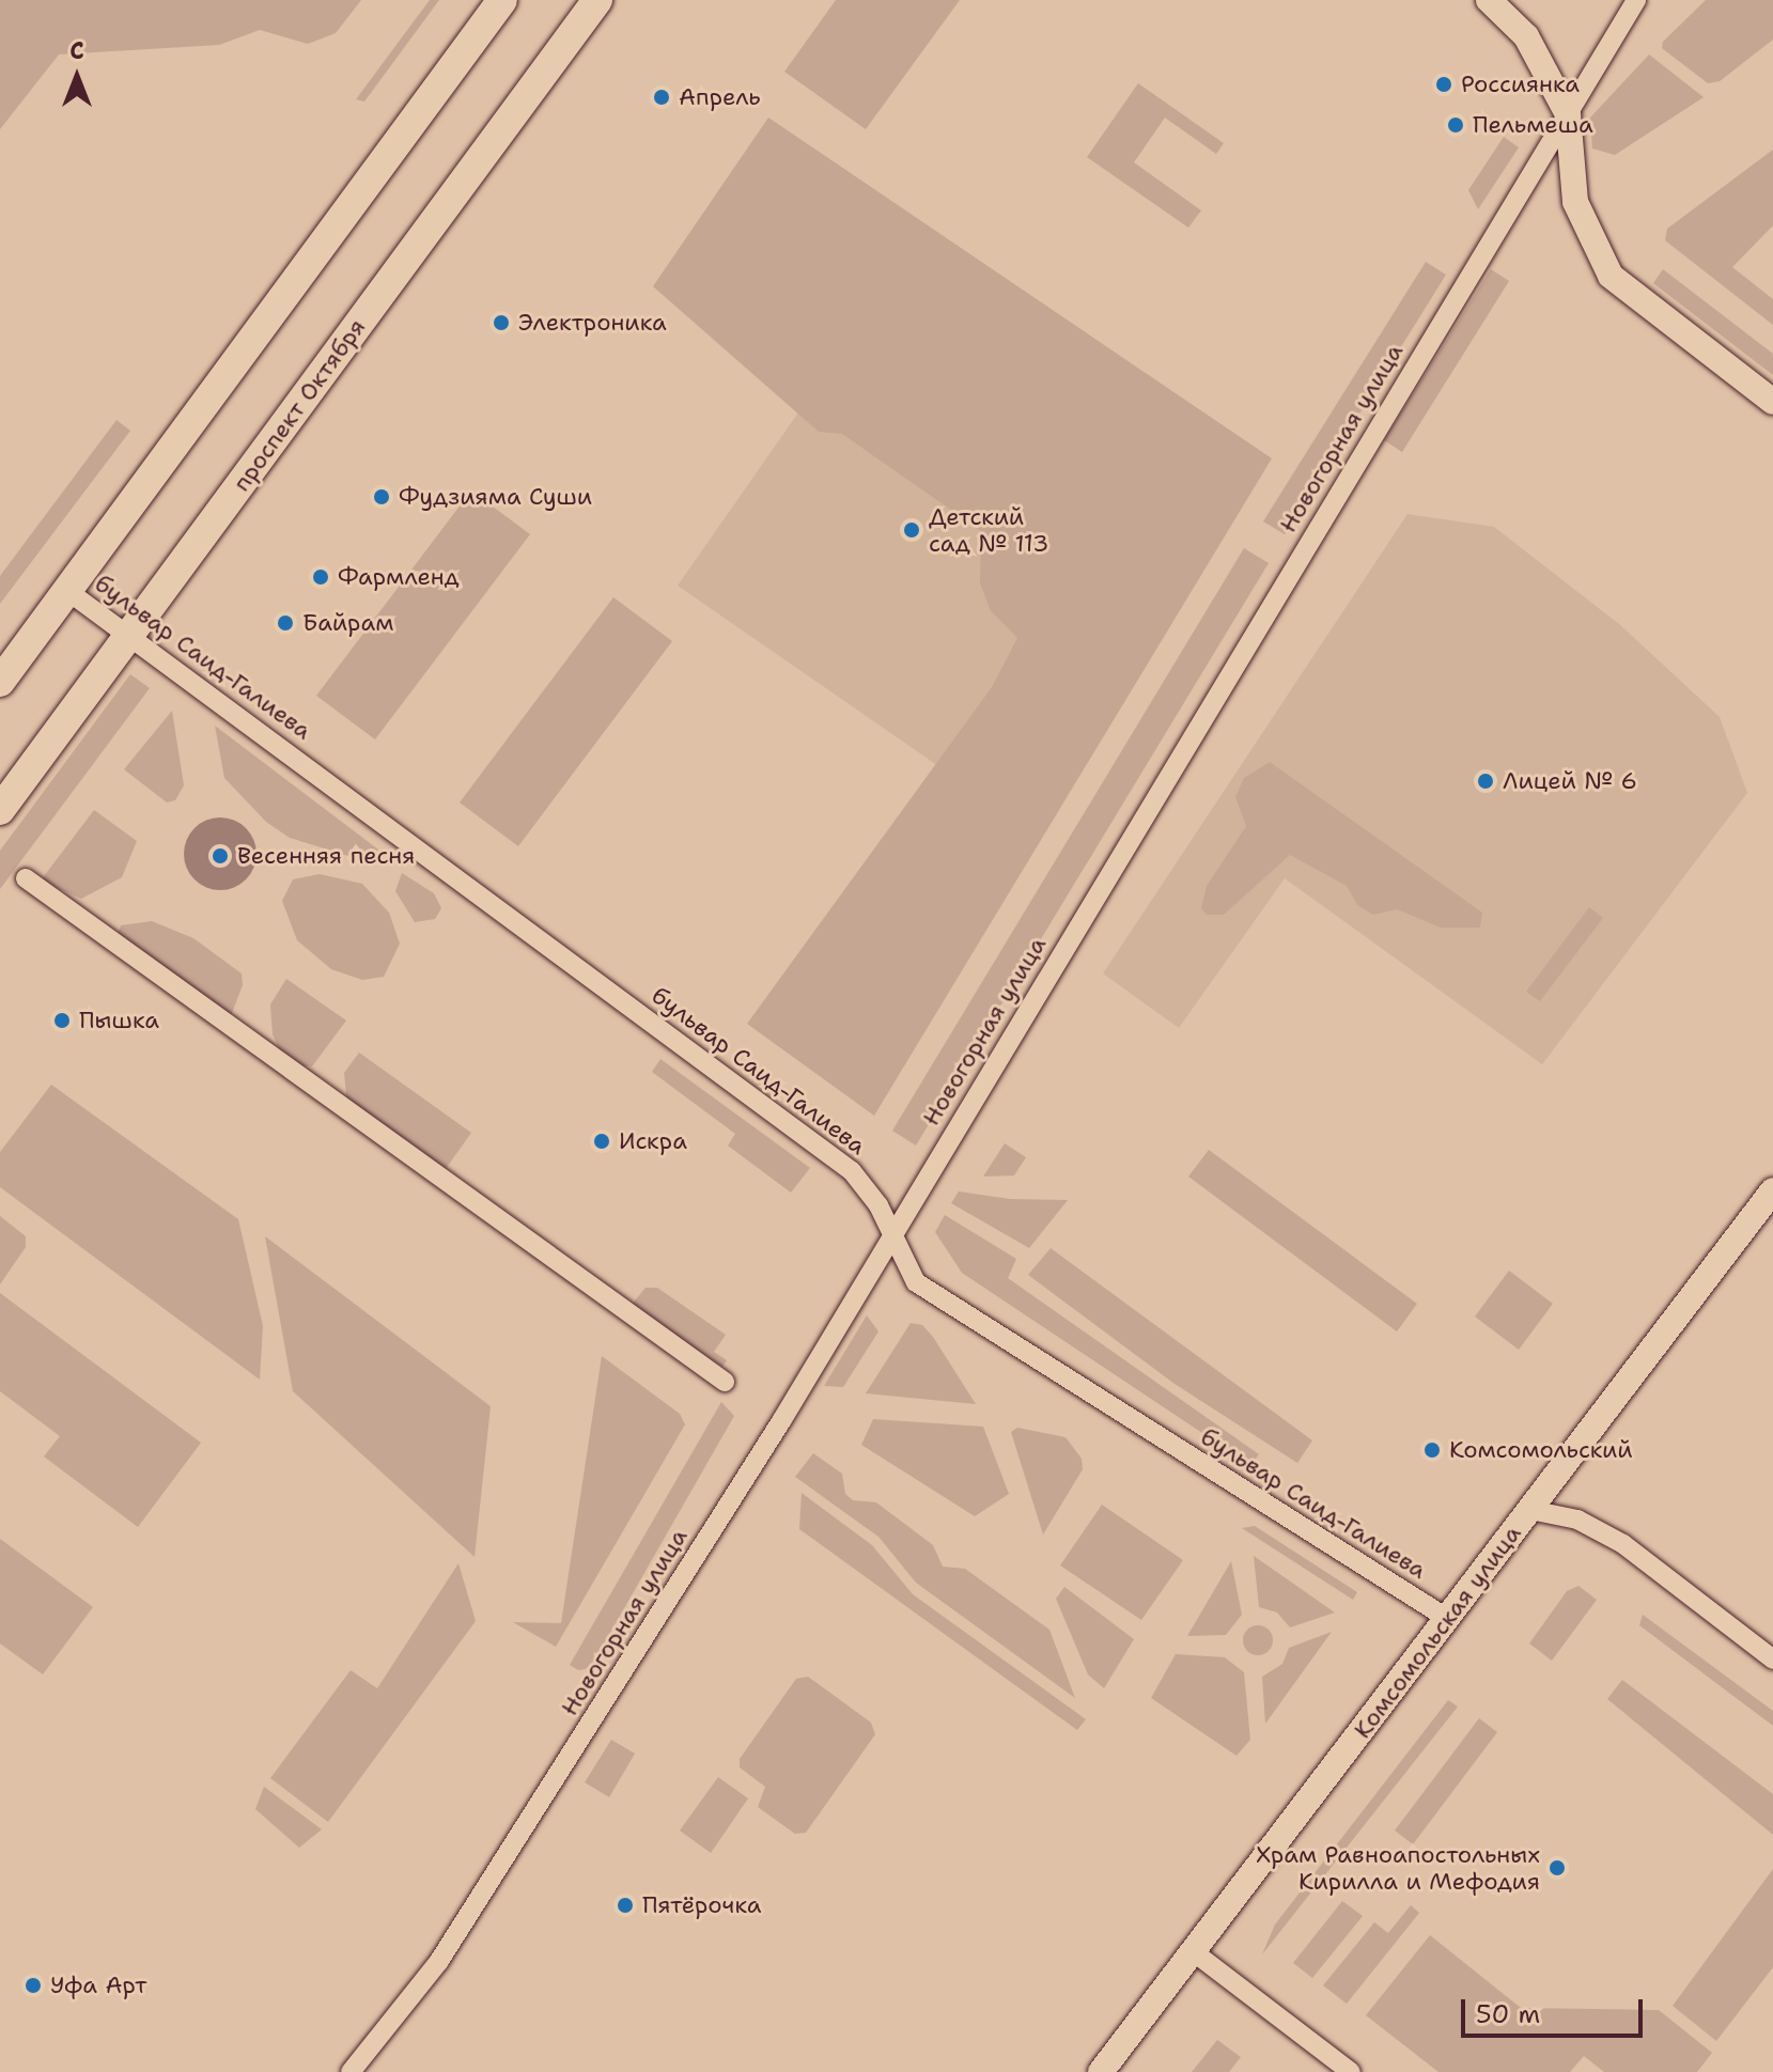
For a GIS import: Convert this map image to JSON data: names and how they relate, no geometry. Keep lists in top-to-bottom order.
{
  "streets": {
    "main road": ["проспект Октября", "Комсомольская улица"],
    "street": ["Новогорная улица", "бульвар Саид-Галиева"]
  },
  "crossings": [
    ["проспект Октября", "бульвар Саид-Галиева"],
    ["Новогорная улица", "бульвар Саид-Галиева"],
    ["бульвар Саид-Галиева", "Комсомольская улица"]
  ],
  "places": [
    "Россиянка",
    "Апрель",
    "Пельмеша",
    "Электроника",
    "Фудзияма Суши",
    "Детский сад № 113",
    "Фармленд",
    "Байрам",
    "Лицей № 6",
    "Весенняя песня",
    "Пышка",
    "Искра",
    "Комсомольский",
    "Храм Равноапостольных Кирилла и Мефодия",
    "Пятёрочка",
    "Уфа Арт"
  ],
  "scale_bar": "50 m",
  "north": "top"
}
